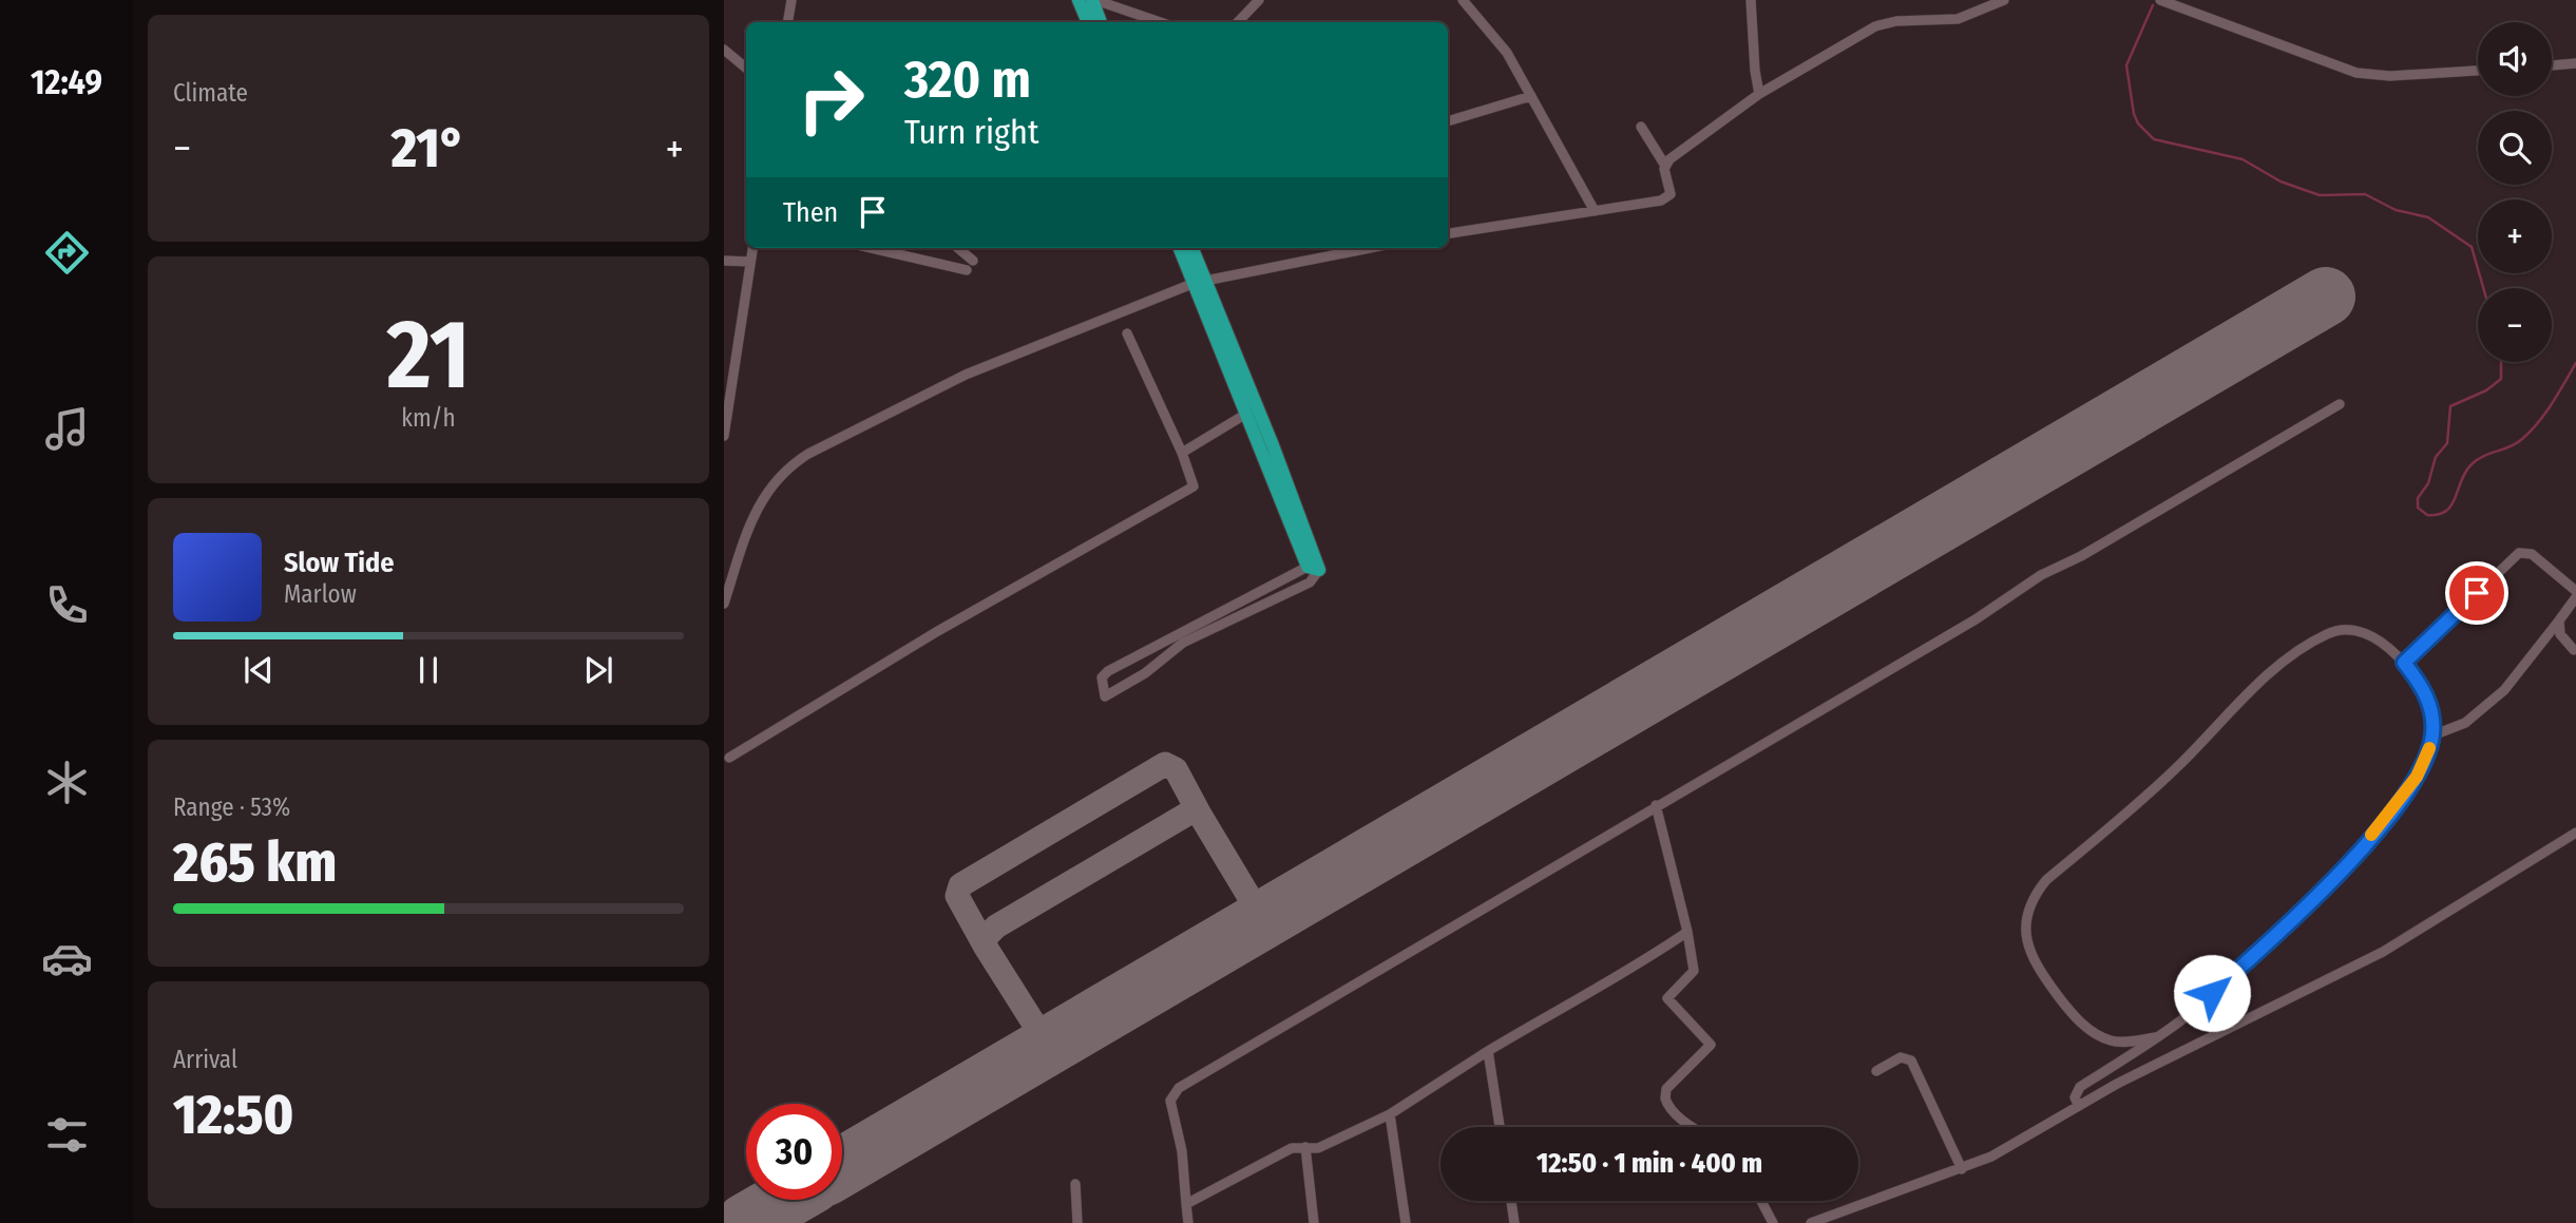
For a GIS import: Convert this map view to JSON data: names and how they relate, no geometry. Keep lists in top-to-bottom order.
{
  "page": {
    "tabs": "12:49",
    "tile": [
      "Climate",
      ["21", "km/h"],
      ["Range · 53%", "265 km"],
      ["Arrival", "12:50"]
    ],
    "map_buttons": ["+", "−"],
    "turn": ["320 m", "Turn right"],
    "heat": ["−", "21°", "+"],
    "then": "Then",
    "song": ["Slow Tide", "Marlow"],
    "limit": "30",
    "trip": "12:50 · 1 min · 400 m"
  }
}
